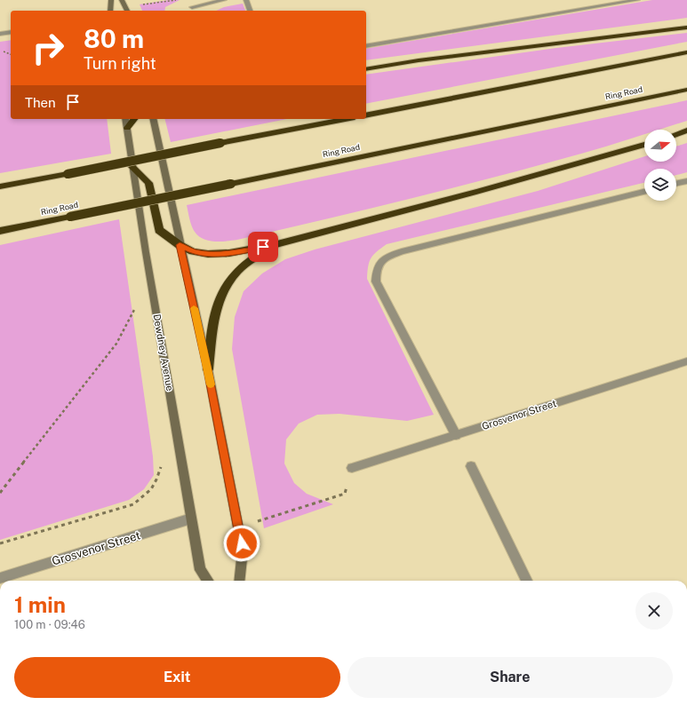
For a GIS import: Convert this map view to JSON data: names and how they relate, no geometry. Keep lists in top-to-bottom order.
{
  "streets": {
    "highway": ["Ring Road"],
    "street": ["Dewdney Avenue", "Grosvenor Street"]
  },
  "crossings": [
    ["Dewdney Avenue", "Grosvenor Street"]
  ],
  "north": "right",
  "page": {
    "turn": ["80 m", "Turn right"],
    "then": "Then",
    "heading": ["1 min", "100 m · 09:46"],
    "buttons": ["Exit", "Share"]
  }
}
